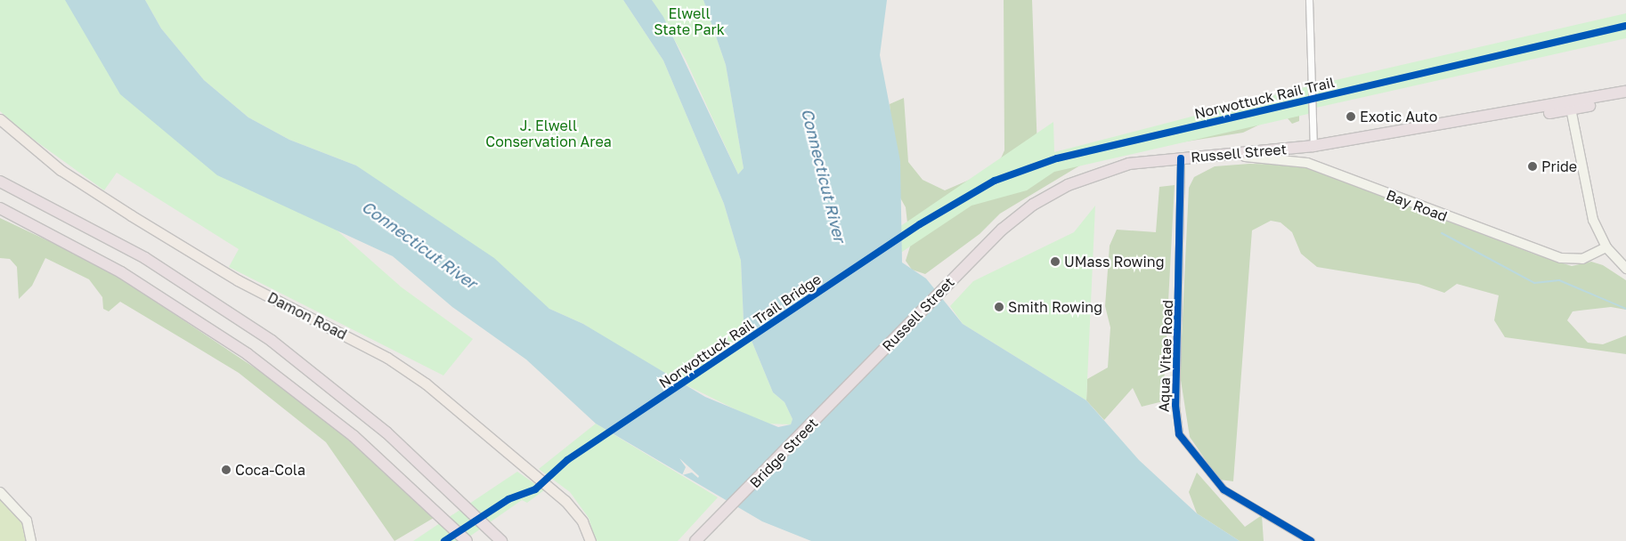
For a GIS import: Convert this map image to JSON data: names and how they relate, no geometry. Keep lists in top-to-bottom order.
{
  "streets": {
    "highway": ["Russell Street", "Bridge Street"],
    "main road": ["Bay Road", "Damon Road"],
    "street": ["Aqua Vitae Road"],
    "cycle path": ["Norwottuck Rail Trail"]
  },
  "crossings": [
    ["Russell Street", "Bay Road"],
    ["Russell Street", "Aqua Vitae Road"],
    ["Russell Street", "Bridge Street"]
  ],
  "water": ["Connecticut River"],
  "parks": ["Elwell State Park", "J. Elwell Conservation Area"],
  "places": [
    "Exotic Auto",
    "Pride",
    "UMass Rowing",
    "Smith Rowing",
    "Coca-Cola"
  ]
}
